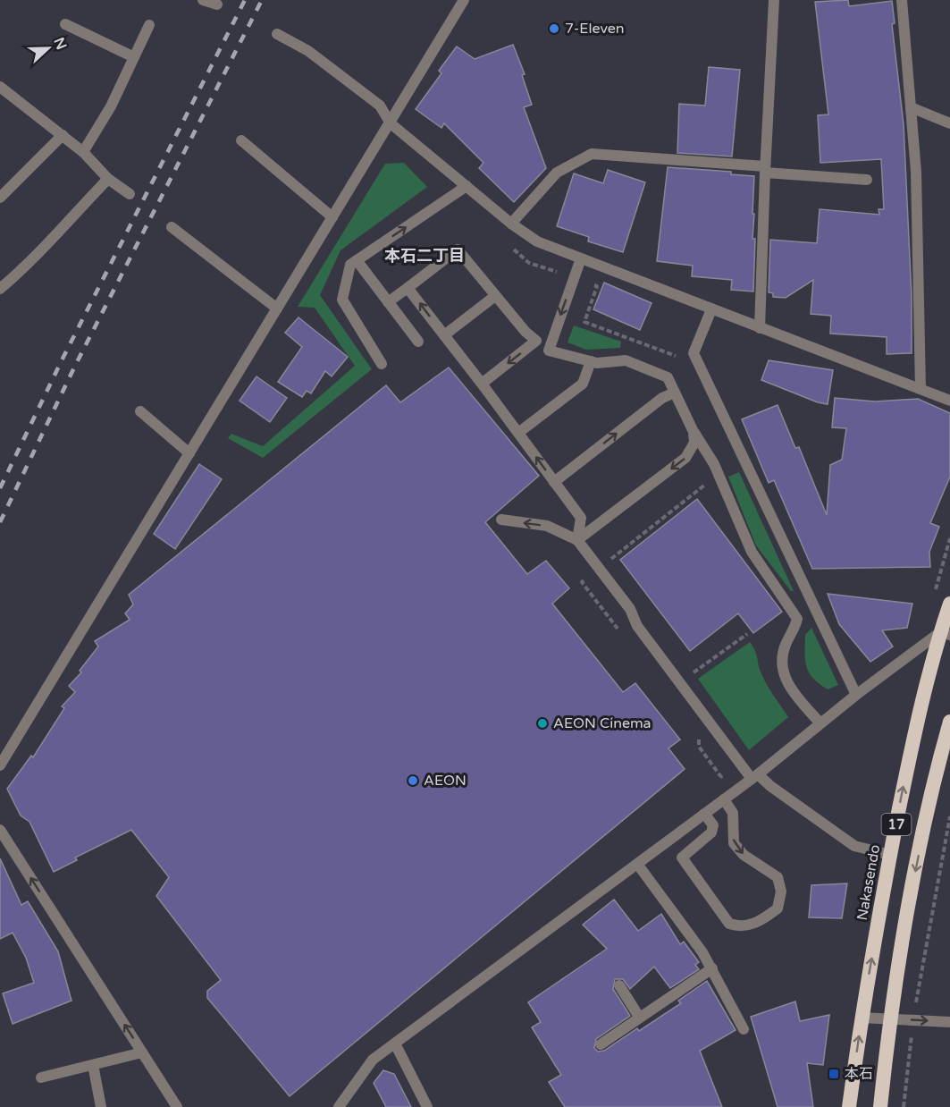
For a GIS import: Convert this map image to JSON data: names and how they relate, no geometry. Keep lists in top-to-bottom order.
{
  "streets": {
    "highway": ["17", "Nakasendo"]
  },
  "districts": ["本石二丁目"],
  "places": {
    "other": ["7-Eleven", "AEON Cinema", "AEON"],
    "transit": ["本石"]
  },
  "north": "right"
}
